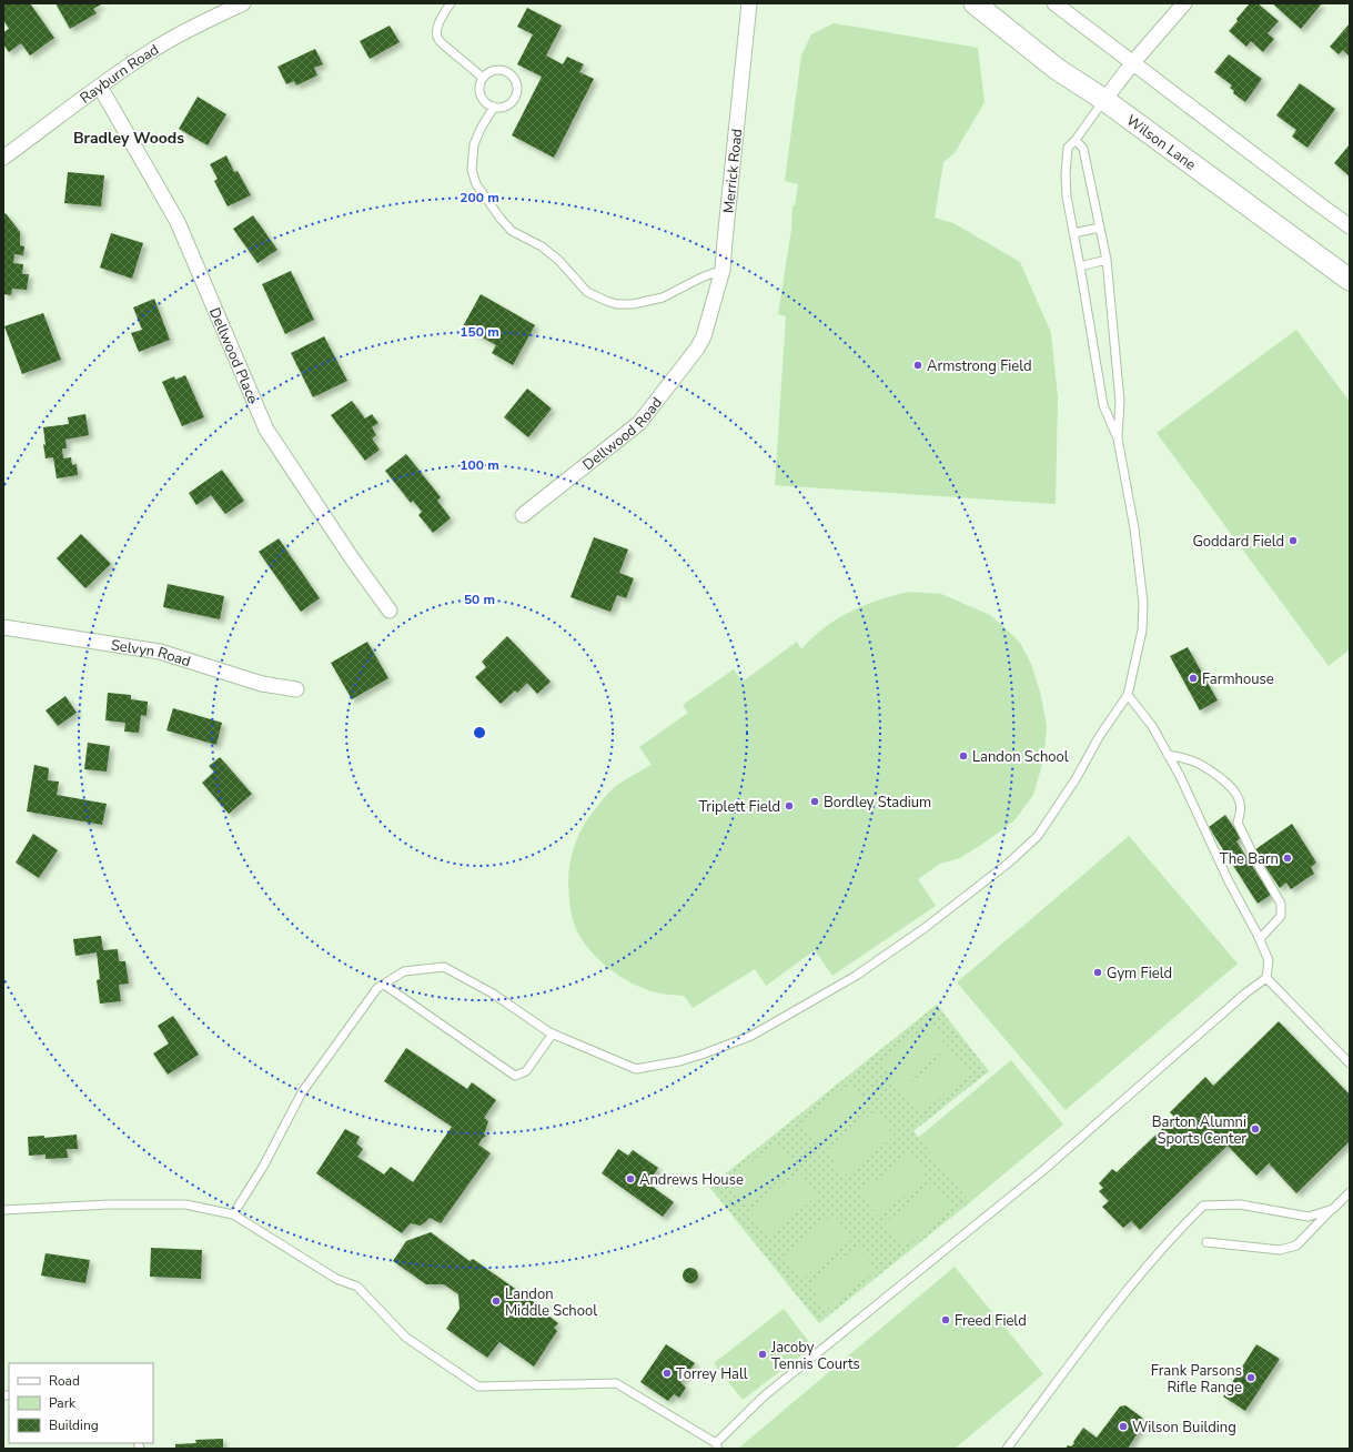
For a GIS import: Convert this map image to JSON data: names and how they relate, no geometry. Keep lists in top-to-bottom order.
{
  "streets": {
    "main road": ["Wilson Lane"],
    "street": [
      "Rayburn Road",
      "Merrick Road",
      "Dellwood Place",
      "Dellwood Road",
      "Selvyn Road"
    ]
  },
  "crossings": [
    ["Rayburn Road", "Dellwood Place"],
    ["Merrick Road", "Dellwood Road"]
  ],
  "districts": ["Bradley Woods"],
  "places": [
    "Armstrong Field",
    "Goddard Field",
    "Farmhouse",
    "Landon School",
    "Bordley Stadium",
    "Triplett Field",
    "The Barn",
    "Gym Field",
    "Barton Alumni Sports Center",
    "Andrews House",
    "Landon Middle School",
    "Freed Field",
    "Jacoby Tennis Courts",
    "Torrey Hall",
    "Frank Parsons Rifle Range",
    "Wilson Building"
  ],
  "legend": ["Road", "Park", "Building"],
  "rings": [
    "200 m",
    "150 m",
    "100 m",
    "50 m"
  ]
}
